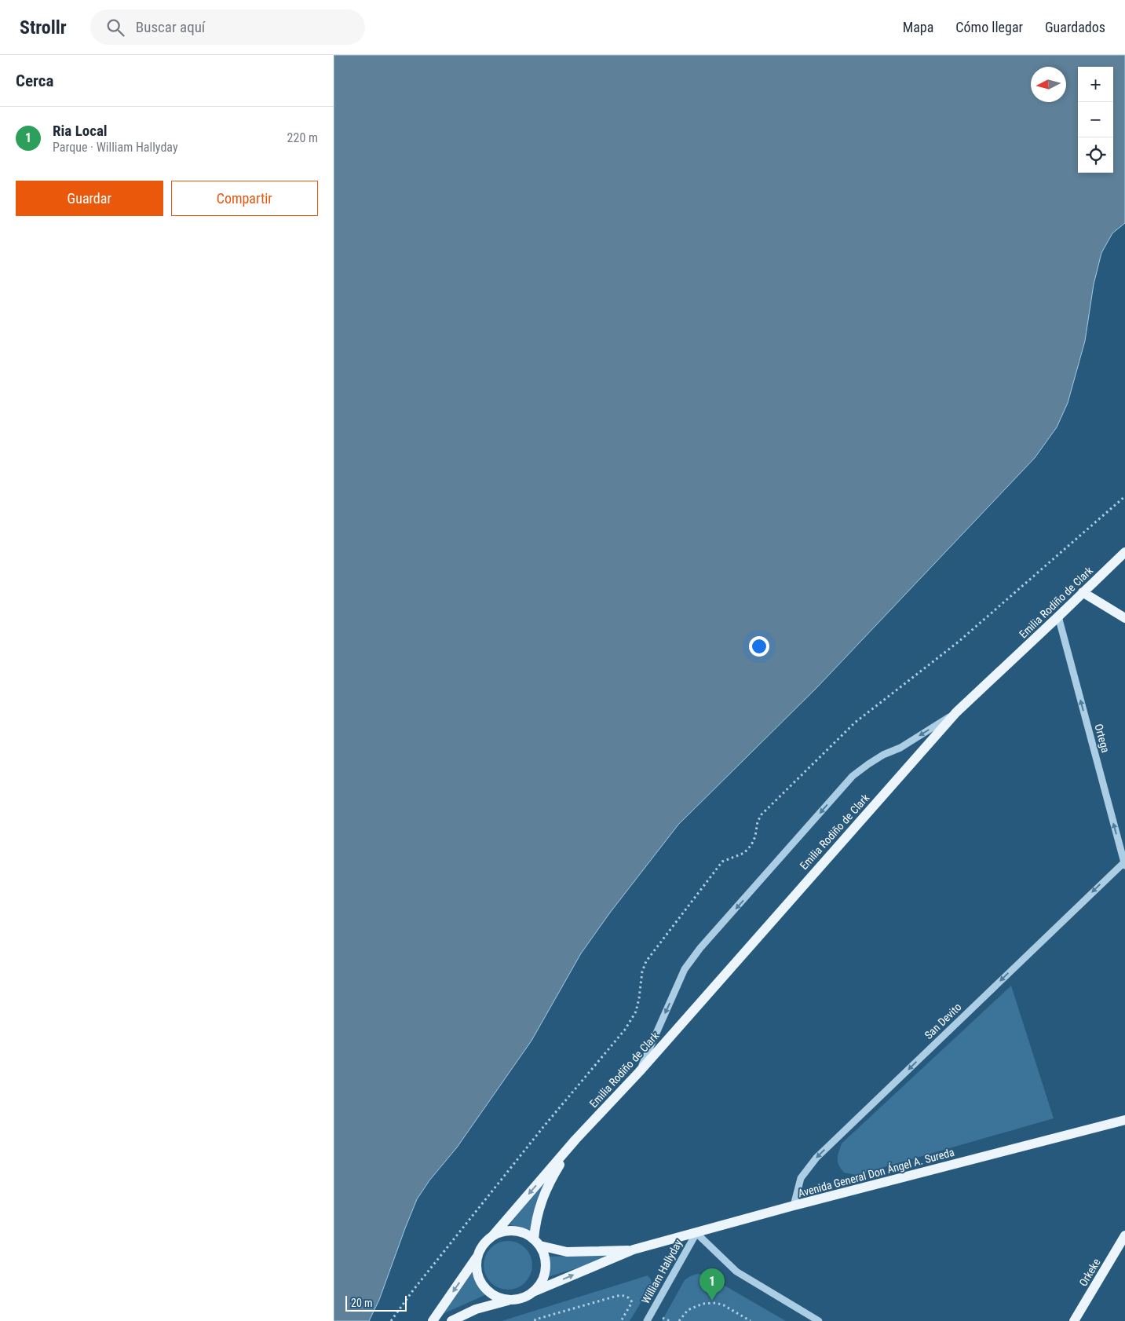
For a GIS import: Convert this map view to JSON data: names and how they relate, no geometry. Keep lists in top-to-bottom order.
{
  "streets": {
    "main road": ["Emilia Rodiño de Clark", "Avenida General Don Ángel A. Sureda", "Orkeke"],
    "street": ["Ortega", "San Devito", "William Hallyday"]
  },
  "crossings": [
    ["Emilia Rodiño de Clark", "Ortega"],
    ["Emilia Rodiño de Clark", "Avenida General Don Ángel A. Sureda"],
    ["Ortega", "San Devito"],
    ["San Devito", "Avenida General Don Ángel A. Sureda"],
    ["Avenida General Don Ángel A. Sureda", "William Hallyday"]
  ],
  "one_way": ["Ortega", "San Devito"],
  "scale_bar": "20 m",
  "north": "left",
  "page": {
    "header": "Strollr",
    "search": "Buscar aquí",
    "nav": ["Mapa", "Cómo llegar", "Guardados"],
    "heading": "Cerca",
    "map_buttons": ["+", "−"],
    "list": [
      {
        "mark": "1",
        "name": "Ria Local",
        "note": "Parque · William Hallyday",
        "value": "220 m"
      }
    ],
    "buttons": ["Guardar", "Compartir"],
    "pins": "1",
    "scale": "20 m"
  }
}
